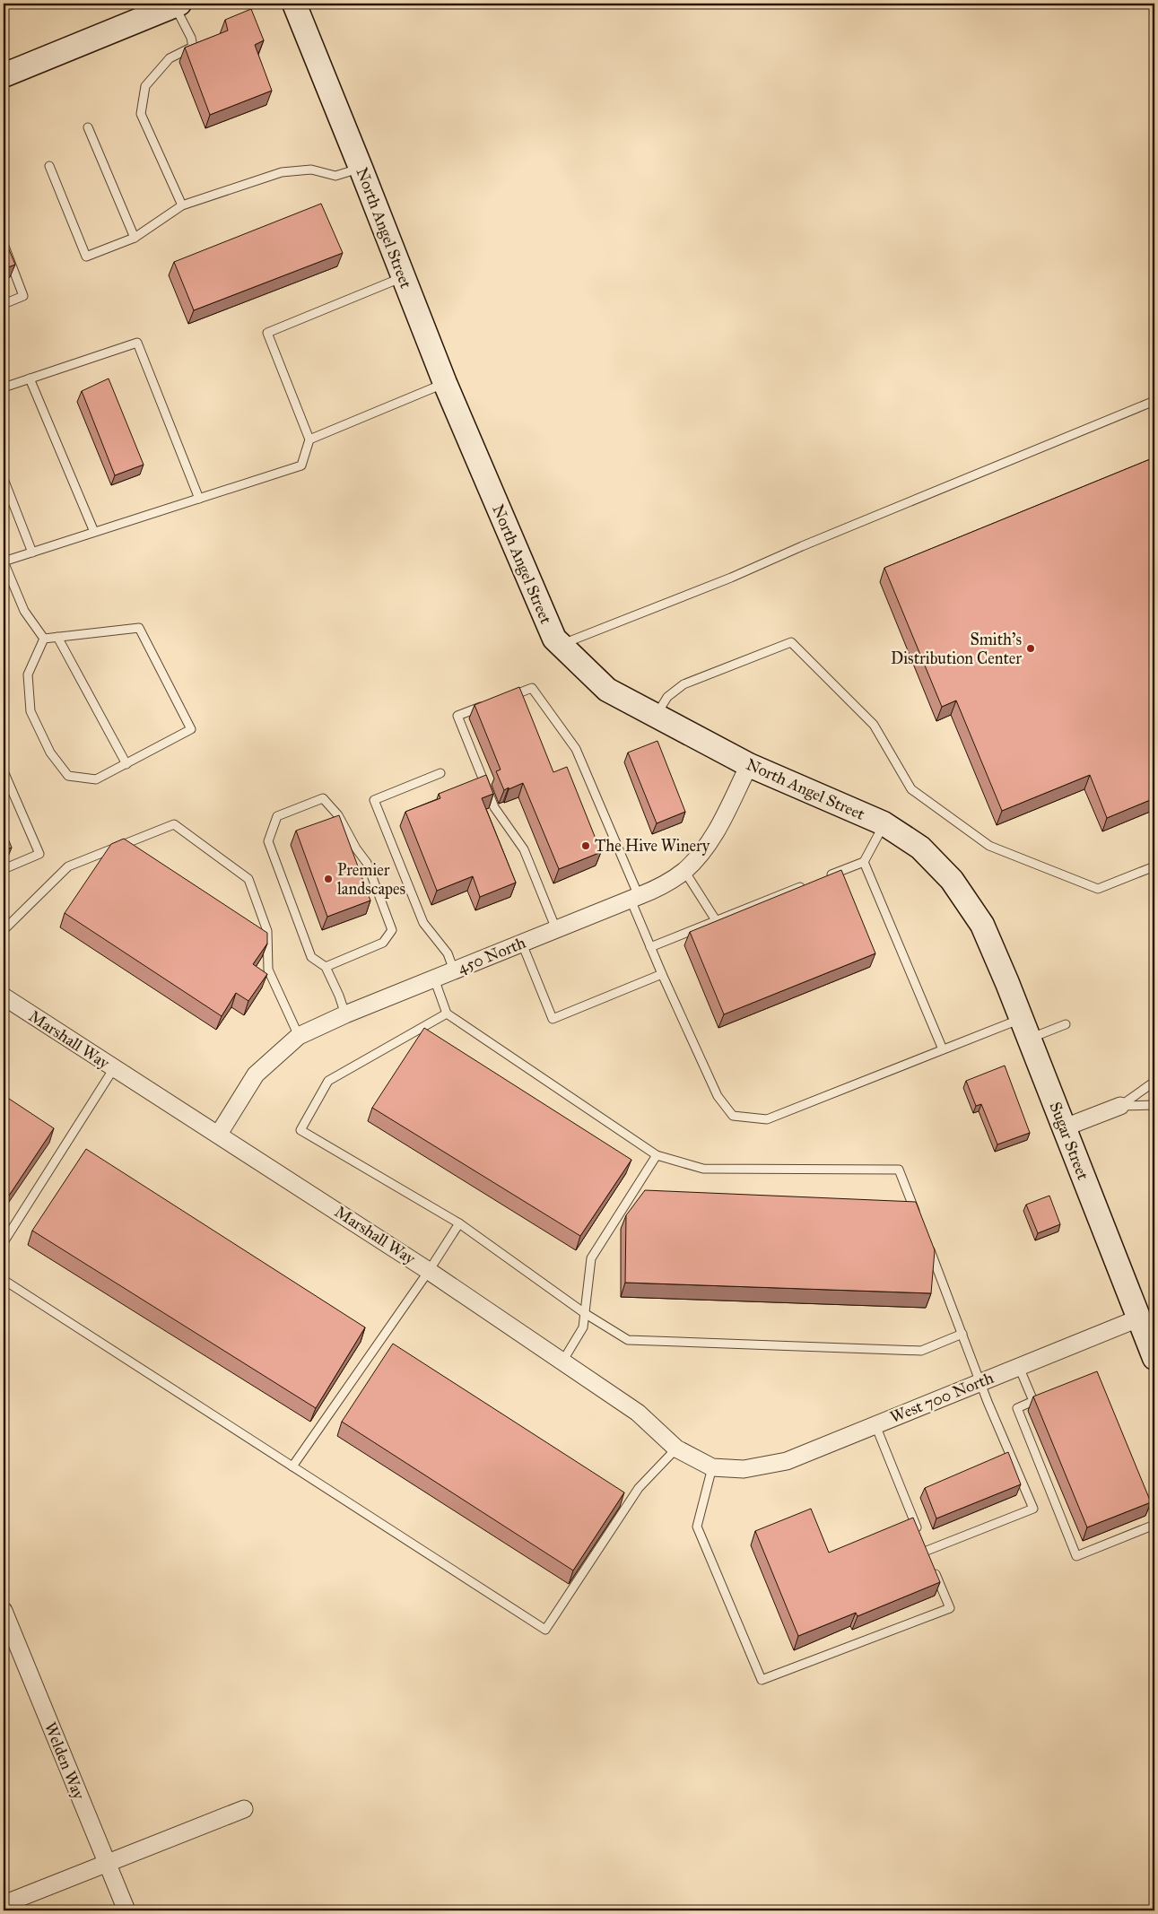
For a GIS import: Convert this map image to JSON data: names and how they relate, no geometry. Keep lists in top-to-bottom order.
{
  "streets": {
    "street": [
      "North Angel Street",
      "450 North",
      "Marshall Way",
      "Sugar Street",
      "West 700 North",
      "Welden Way"
    ]
  },
  "crossings": [
    ["North Angel Street", "450 North"],
    ["North Angel Street", "Sugar Street"],
    ["450 North", "Marshall Way"],
    ["Marshall Way", "West 700 North"],
    ["Sugar Street", "West 700 North"]
  ],
  "places": ["Smith's Distribution Center", "The Hive Winery", "Premier landscapes"]
}
